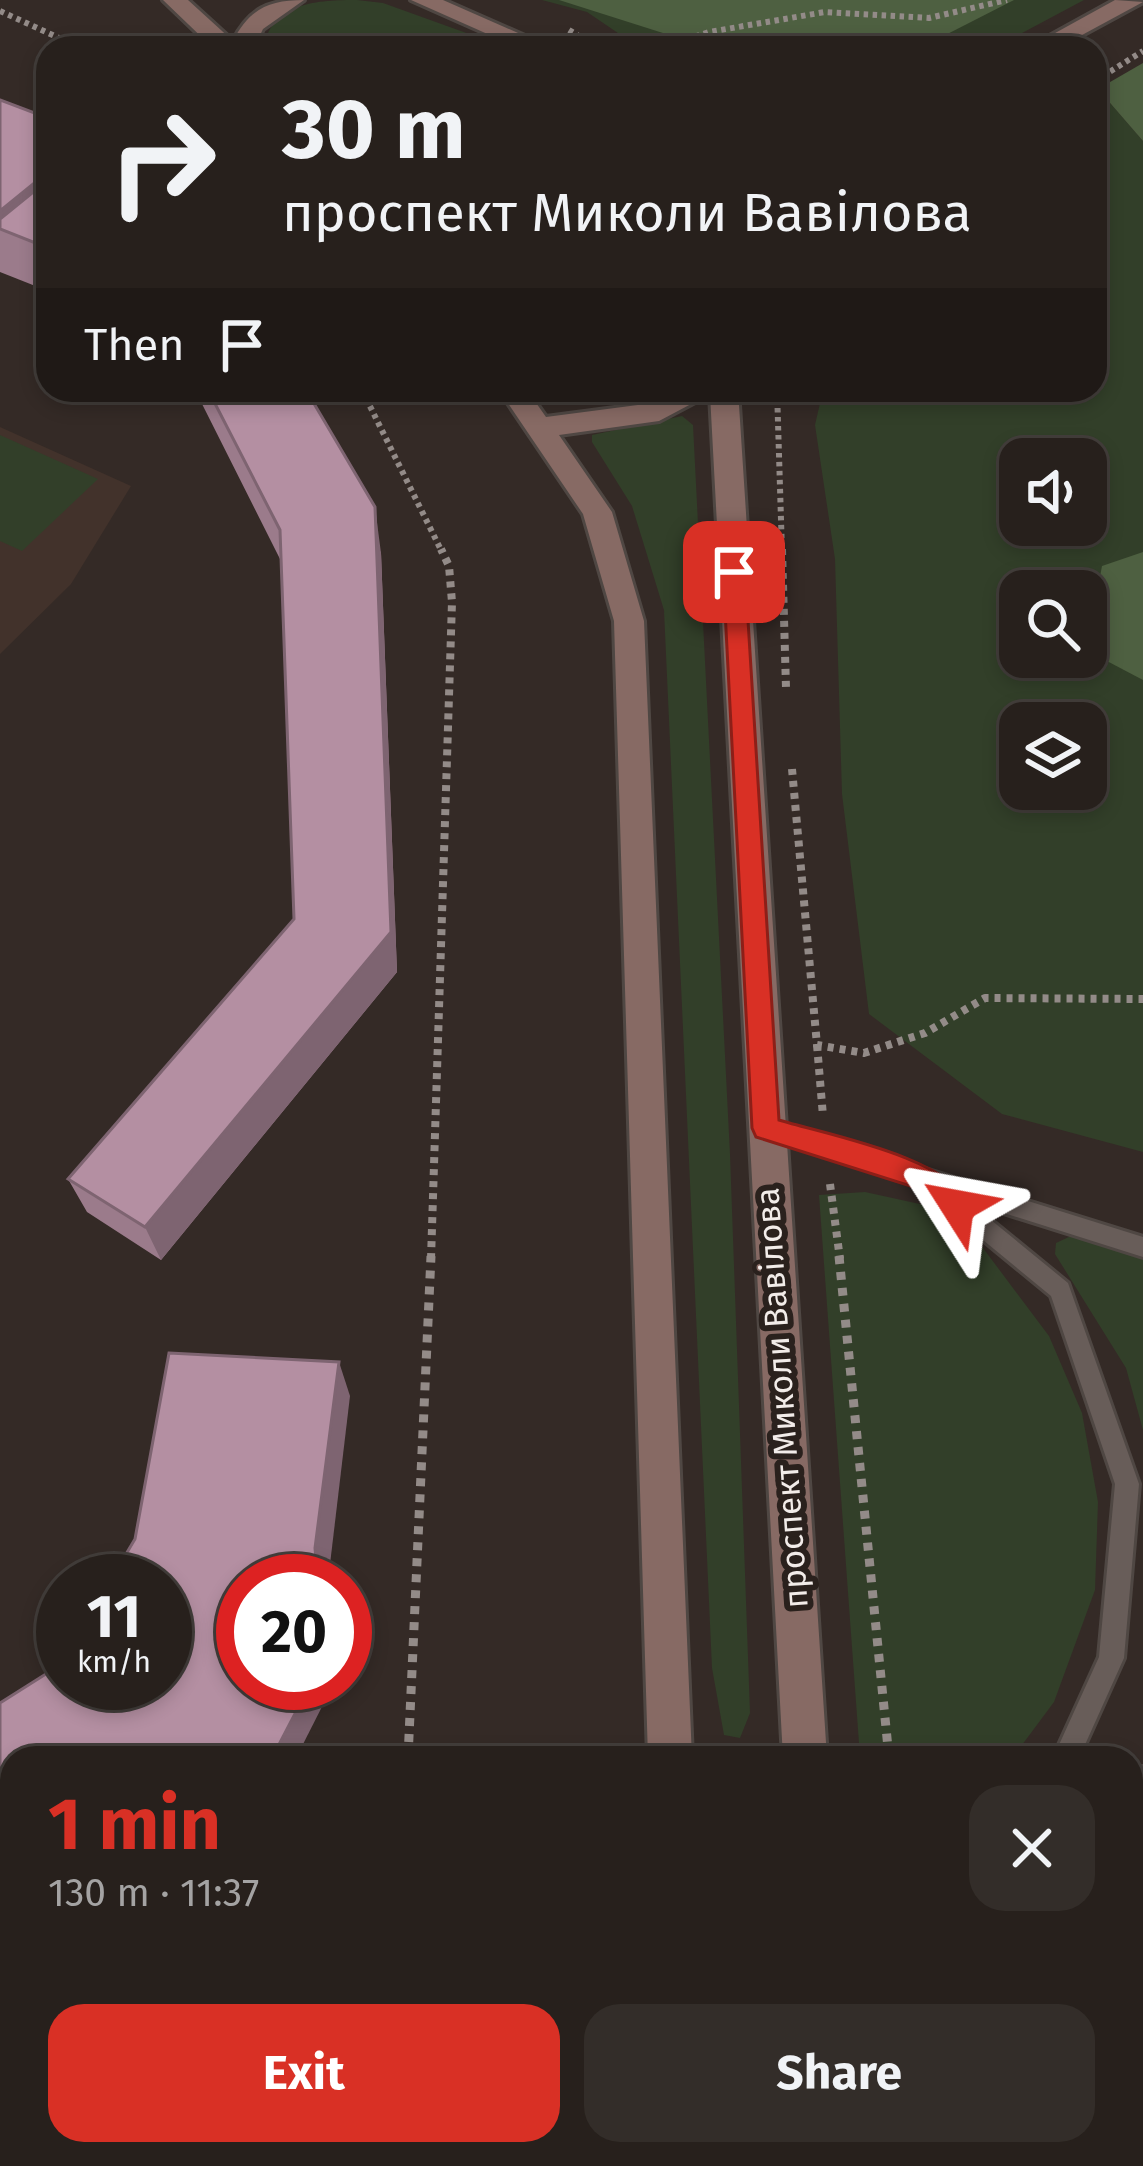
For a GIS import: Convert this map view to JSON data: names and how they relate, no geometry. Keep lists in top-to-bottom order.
{
  "streets": {
    "main road": ["проспект Миколи Вавілова"]
  },
  "page": {
    "turn": ["30 m", "проспект Миколи Вавілова"],
    "then": "Then",
    "speed": "11 km/h",
    "limit": "20",
    "heading": ["1 min", "130 m · 11:37"],
    "buttons": ["Exit", "Share"]
  }
}
